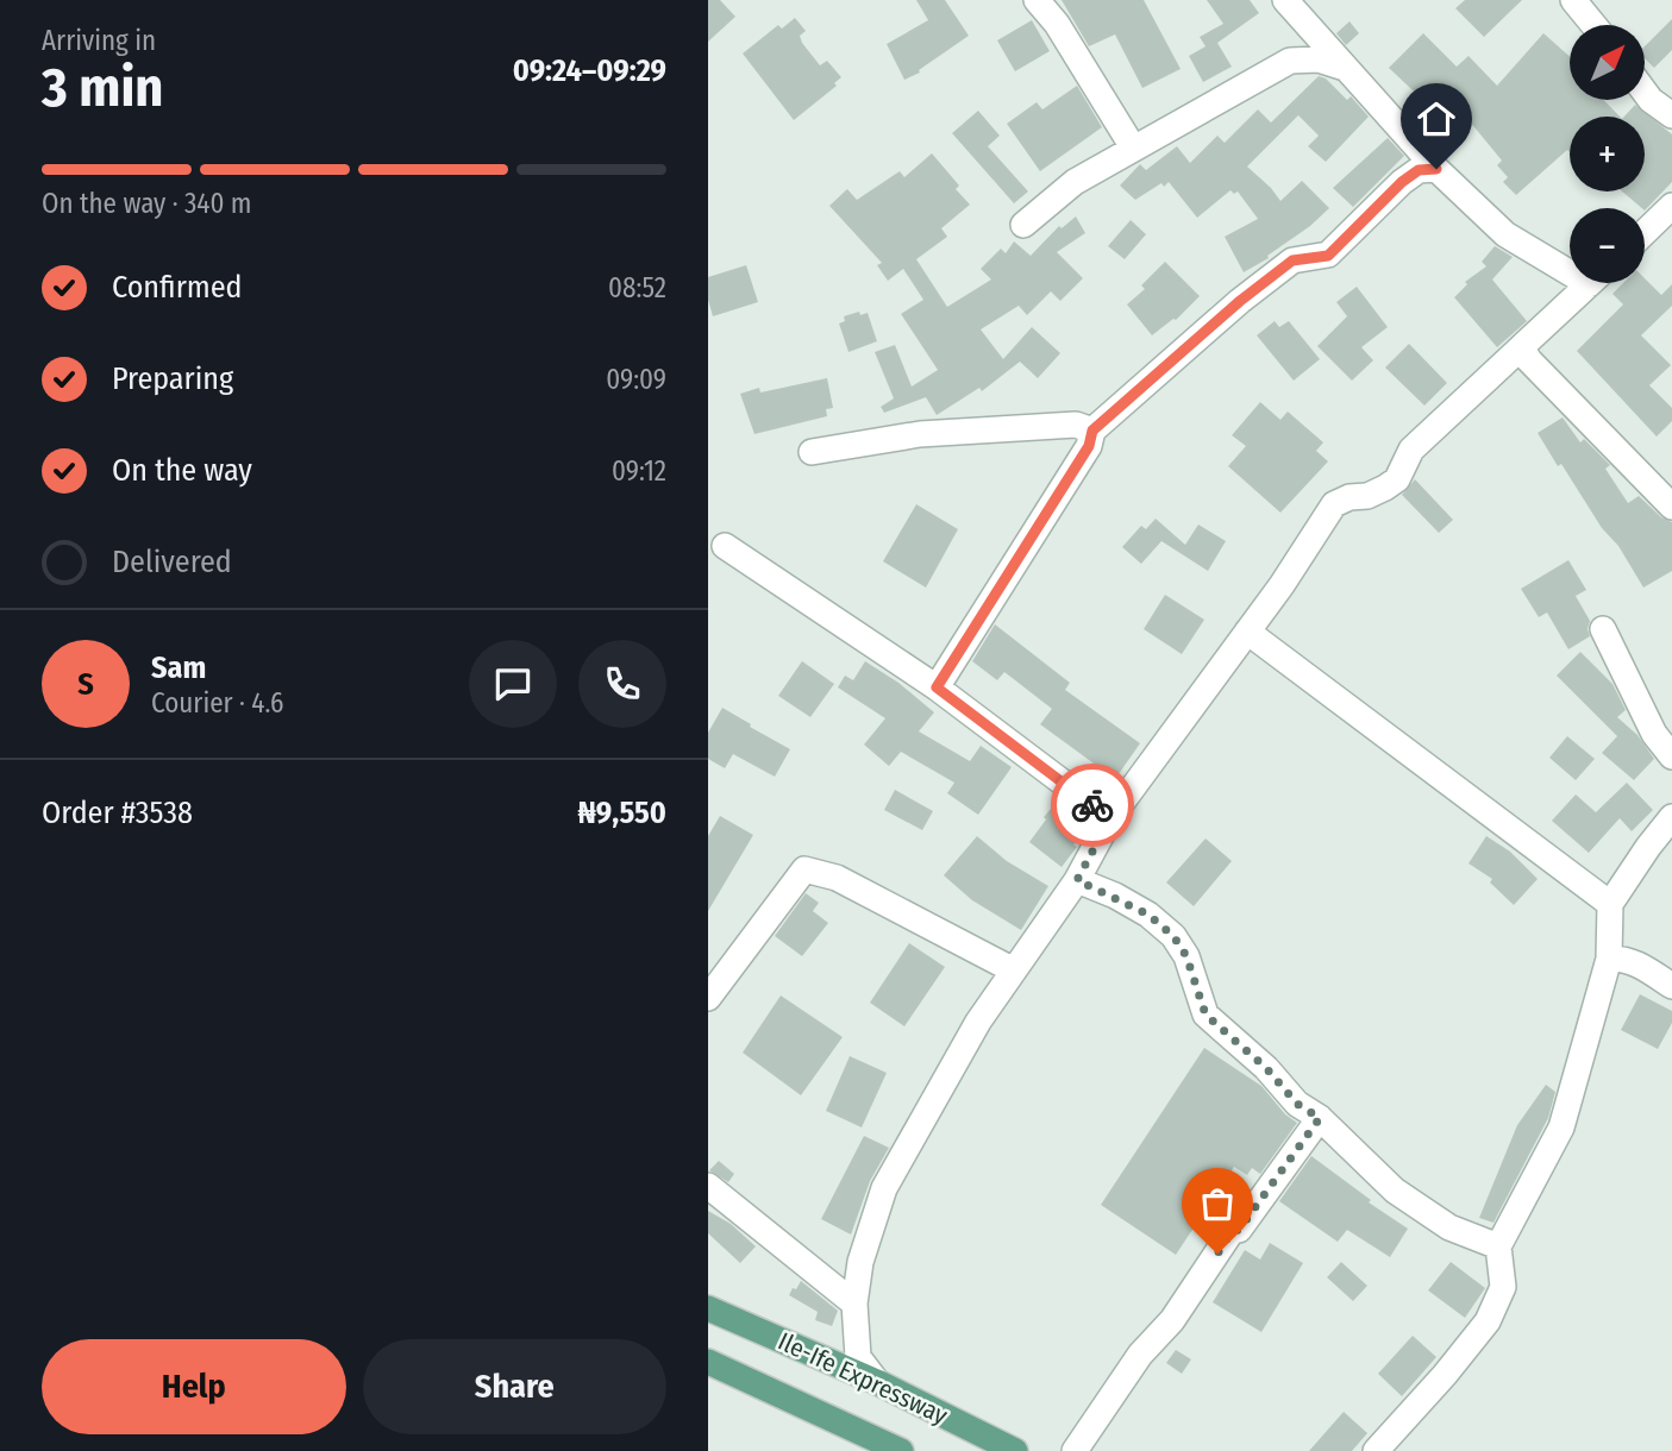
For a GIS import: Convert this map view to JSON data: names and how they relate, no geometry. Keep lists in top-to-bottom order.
{
  "streets": {
    "main road": ["Ile-Ife Expressway"]
  },
  "north": "top right",
  "page": {
    "heading": ["3 min", "Arriving in", "09:24–09:29"],
    "panel": [
      "Sam",
      "Courier · 4.6",
      "Order #3538",
      "₦9,550"
    ],
    "map_buttons": ["+", "−"],
    "bar": "On the way · 340 m",
    "list": [
      ["Confirmed", "08:52"],
      ["Preparing", "09:09"],
      ["On the way", "09:12"],
      "Delivered"
    ],
    "round": "S",
    "buttons": ["Help", "Share"]
  }
}
